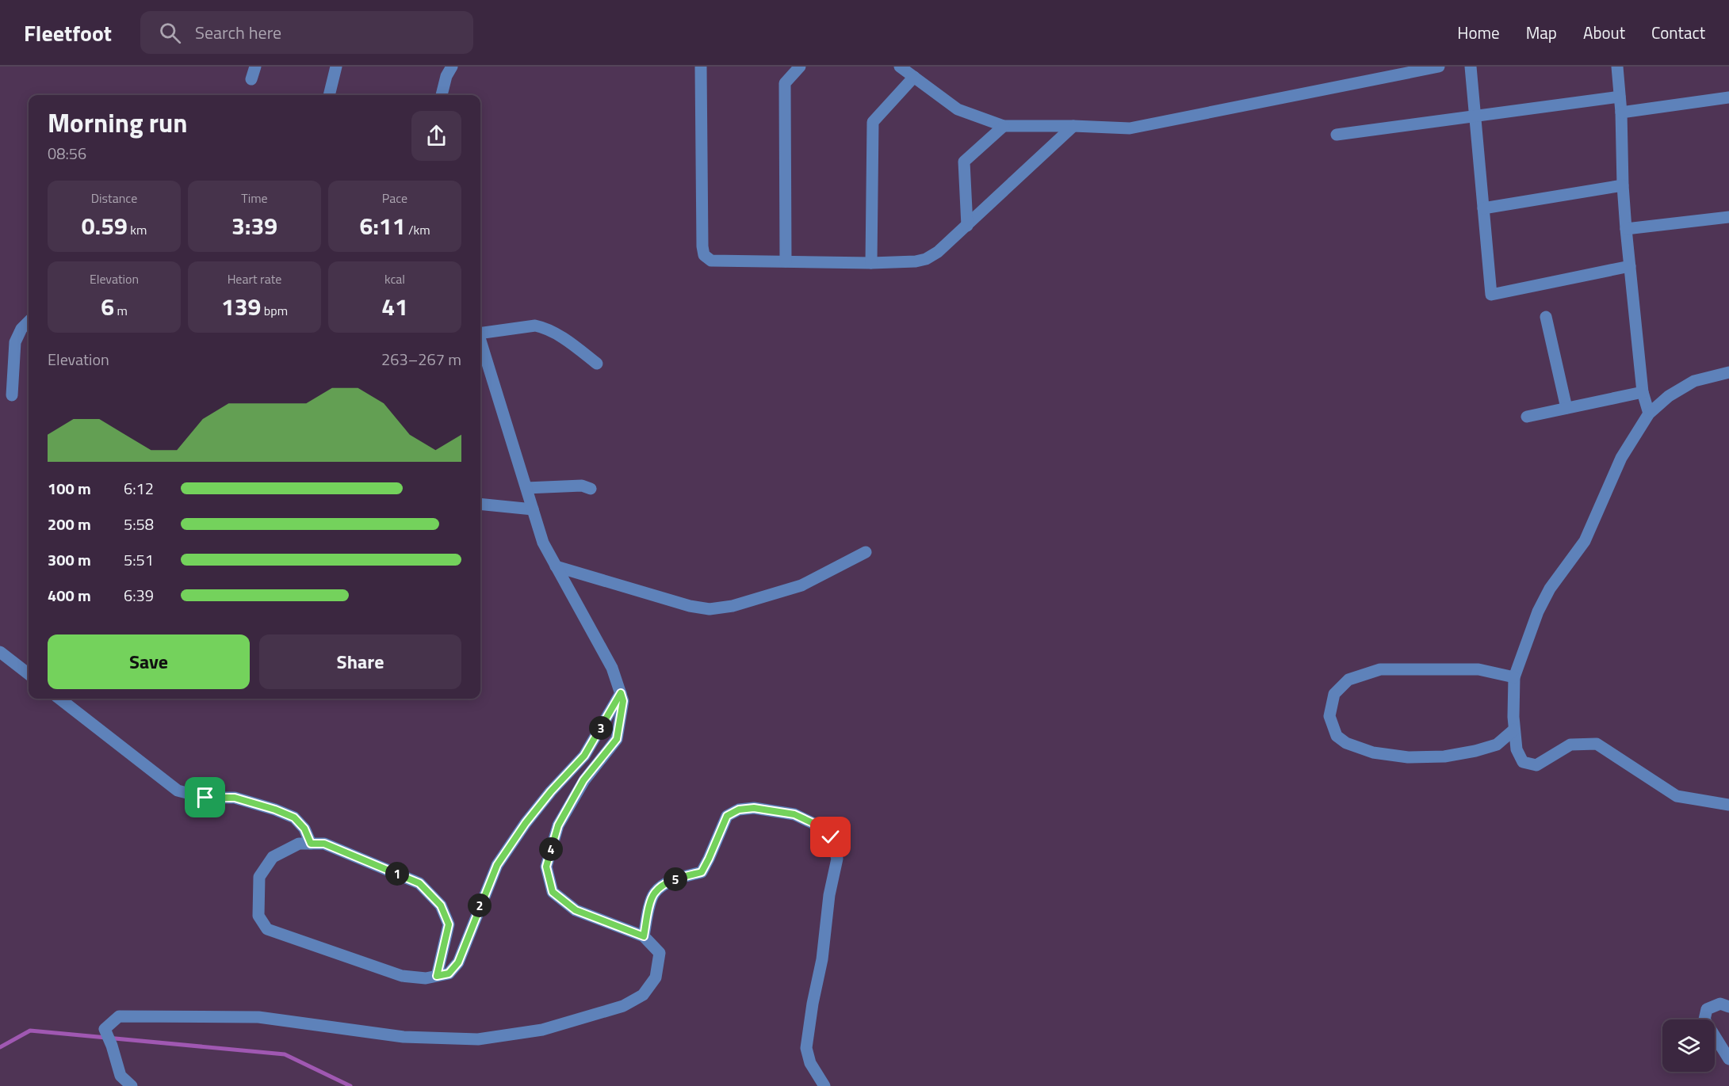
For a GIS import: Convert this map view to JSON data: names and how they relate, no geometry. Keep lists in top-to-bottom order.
{
  "page": {
    "header": "Fleetfoot",
    "search": "Search here",
    "nav": [
      "Home",
      "Map",
      "About",
      "Contact"
    ],
    "heading": ["Morning run", "08:56"],
    "stats": [
      ["Distance", "0.59 km"],
      ["Time", "3:39"],
      ["Pace", "6:11 /km"],
      ["Elevation", "6 m"],
      ["Heart rate", "139 bpm"],
      ["kcal", "41"]
    ],
    "chart": ["Elevation", "263–267 m"],
    "list": [
      {
        "name": "100 m",
        "note": "6:12"
      },
      {
        "name": "200 m",
        "note": "5:58"
      },
      {
        "name": "300 m",
        "note": "5:51"
      },
      {
        "name": "400 m",
        "note": "6:39"
      }
    ],
    "buttons": ["Save", "Share"],
    "pins": [
      "3",
      "4",
      "1",
      "5",
      "2"
    ]
  }
}
